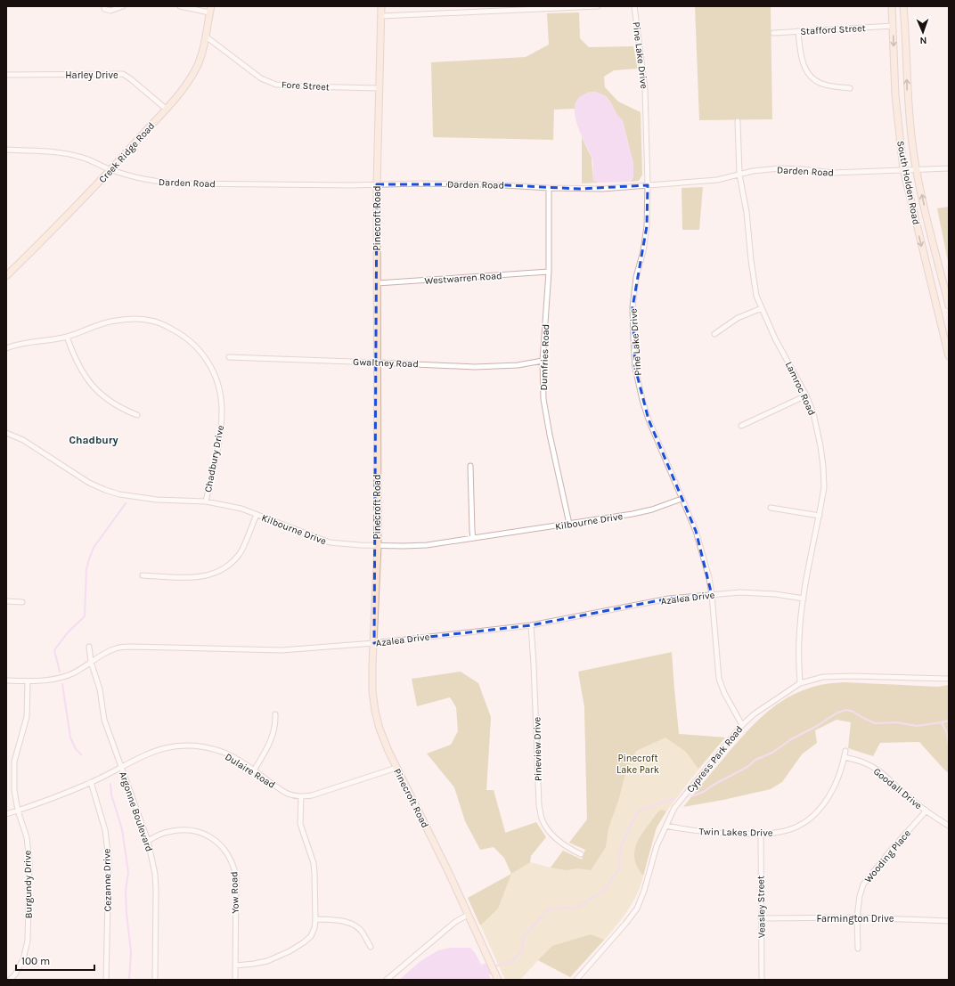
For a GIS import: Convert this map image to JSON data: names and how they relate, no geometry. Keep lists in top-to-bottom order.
{
  "streets": {
    "main road": ["Creek Ridge Road", "South Holden Road", "Pinecroft Road"],
    "street": [
      "Stafford Street",
      "Pine Lake Drive",
      "Harley Drive",
      "Fore Street",
      "Darden Road",
      "Westwarren Road",
      "Dumfries Road",
      "Gwaltney Road",
      "Lamroc Road",
      "Chadbury Drive",
      "Kilbourne Drive",
      "Azalea Drive",
      "Pineview Drive",
      "Cypress Park Road",
      "Dulaire Road",
      "Goodall Drive",
      "Argonne Boulevard",
      "Twin Lakes Drive",
      "Wooding Place",
      "Cezanne Drive",
      "Burgundy Drive",
      "Yow Road",
      "Veasley Street",
      "Farmington Drive"
    ]
  },
  "crossings": [
    ["Stafford Street", "South Holden Road"],
    ["Pine Lake Drive", "Darden Road"],
    ["Pine Lake Drive", "Kilbourne Drive"],
    ["Pine Lake Drive", "Azalea Drive"],
    ["Pine Lake Drive", "Cypress Park Road"],
    ["Harley Drive", "Creek Ridge Road"],
    ["Fore Street", "Creek Ridge Road"],
    ["Fore Street", "Pinecroft Road"],
    ["Creek Ridge Road", "Darden Road"],
    ["Darden Road", "South Holden Road"],
    ["Darden Road", "Pinecroft Road"],
    ["Darden Road", "Dumfries Road"],
    ["Darden Road", "Lamroc Road"],
    ["Pinecroft Road", "Westwarren Road"],
    ["Pinecroft Road", "Gwaltney Road"],
    ["Pinecroft Road", "Kilbourne Drive"],
    ["Pinecroft Road", "Azalea Drive"],
    ["Pinecroft Road", "Dulaire Road"],
    ["Westwarren Road", "Dumfries Road"],
    ["Dumfries Road", "Gwaltney Road"],
    ["Dumfries Road", "Kilbourne Drive"],
    ["Lamroc Road", "Azalea Drive"],
    ["Lamroc Road", "Cypress Park Road"],
    ["Chadbury Drive", "Kilbourne Drive"],
    ["Azalea Drive", "Pineview Drive"],
    ["Azalea Drive", "Argonne Boulevard"],
    ["Azalea Drive", "Burgundy Drive"],
    ["Cypress Park Road", "Twin Lakes Drive"],
    ["Dulaire Road", "Argonne Boulevard"],
    ["Dulaire Road", "Cezanne Drive"],
    ["Dulaire Road", "Burgundy Drive"],
    ["Goodall Drive", "Twin Lakes Drive"],
    ["Goodall Drive", "Wooding Place"],
    ["Argonne Boulevard", "Yow Road"],
    ["Twin Lakes Drive", "Veasley Street"],
    ["Wooding Place", "Farmington Drive"],
    ["Veasley Street", "Farmington Drive"]
  ],
  "districts": ["Chadbury"],
  "parks": ["Pinecroft Lake Park"],
  "scale_bar": "100 m",
  "north": "bottom"
}
